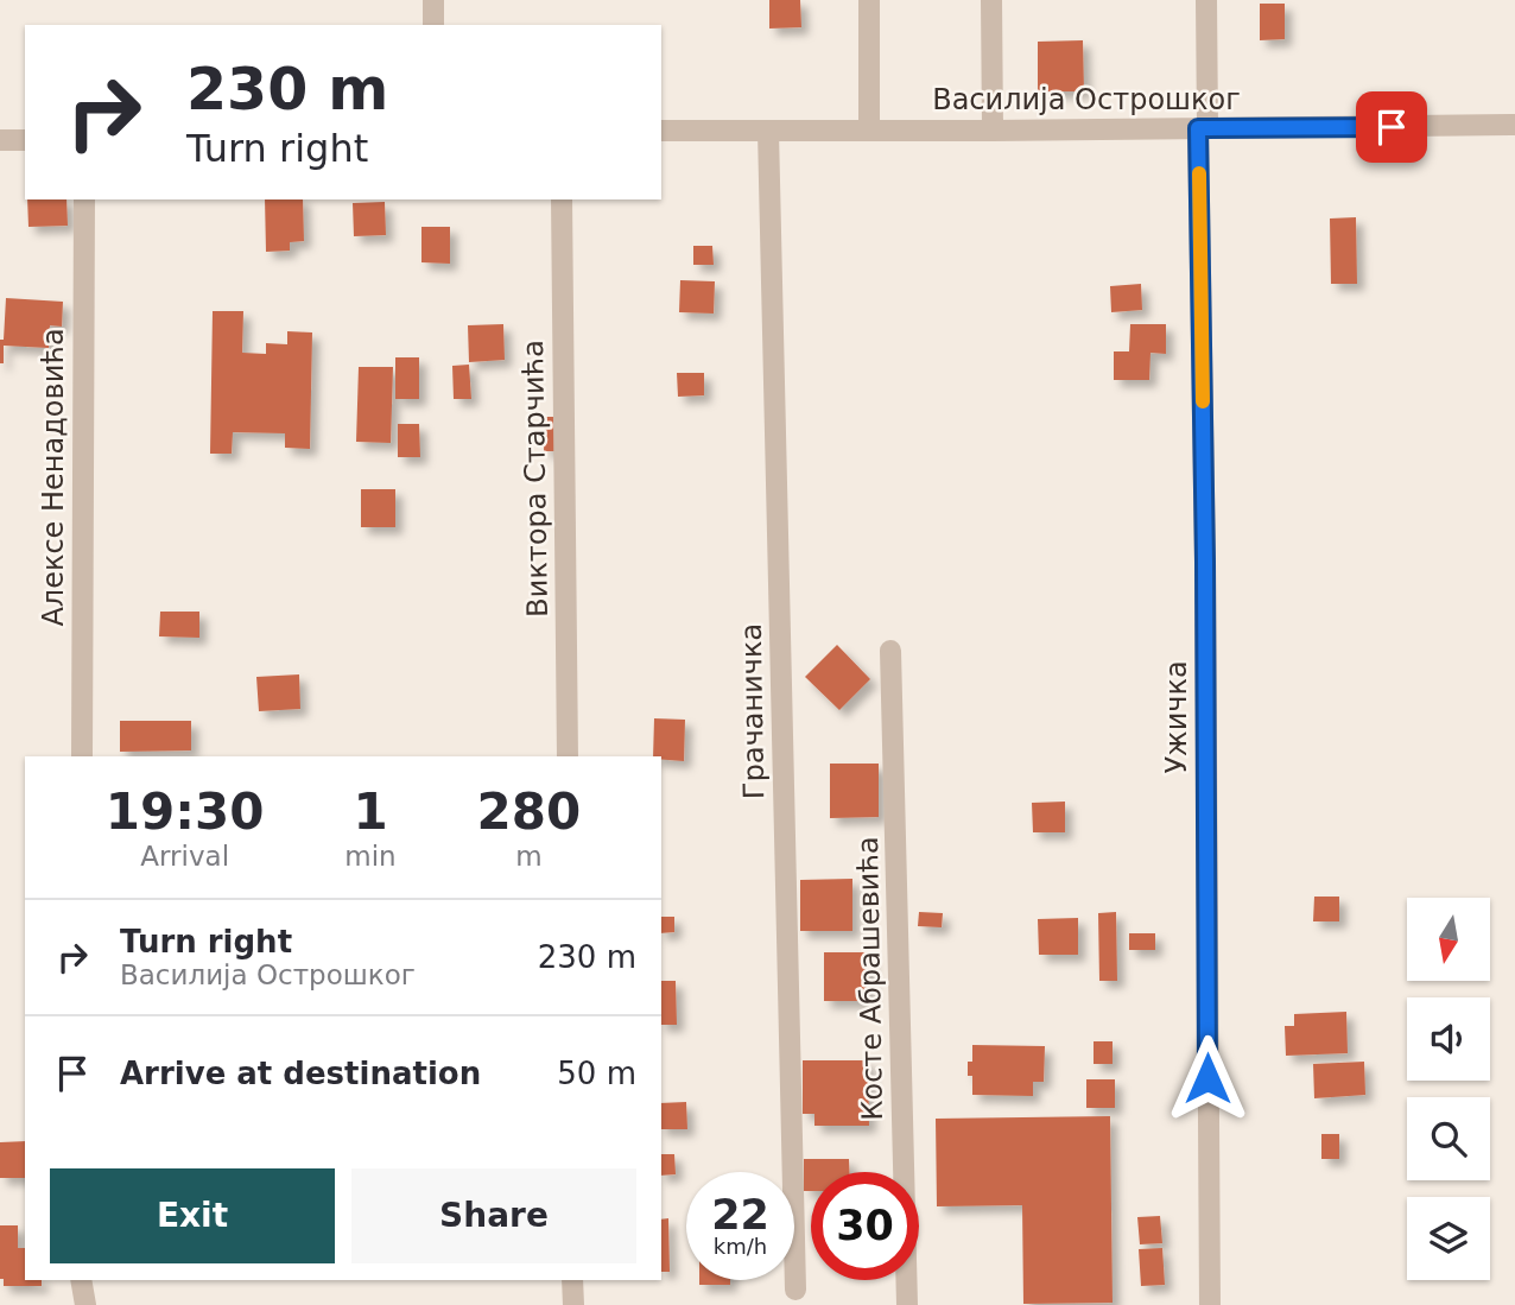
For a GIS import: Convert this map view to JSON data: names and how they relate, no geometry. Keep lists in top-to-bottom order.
{
  "streets": {
    "street": [
      "Василија Острошког",
      "Алексе Ненадовића",
      "Виктора Старчића",
      "Грачаничка",
      "Ужичка",
      "Косте Абрашевића"
    ]
  },
  "crossings": [
    ["Василија Острошког", "Грачаничка"],
    ["Василија Острошког", "Ужичка"]
  ],
  "north": "bottom",
  "page": {
    "turn": ["230 m", "Turn right"],
    "eta": [
      "19:30",
      "Arrival",
      "1",
      "min",
      "280",
      "m"
    ],
    "list": [
      {
        "name": "Turn right",
        "note": "Василија Острошког",
        "value": "230 m"
      },
      {
        "name": "Arrive at destination",
        "value": "50 m"
      }
    ],
    "buttons": ["Exit", "Share"],
    "speed": "22 km/h",
    "limit": "30"
  }
}
